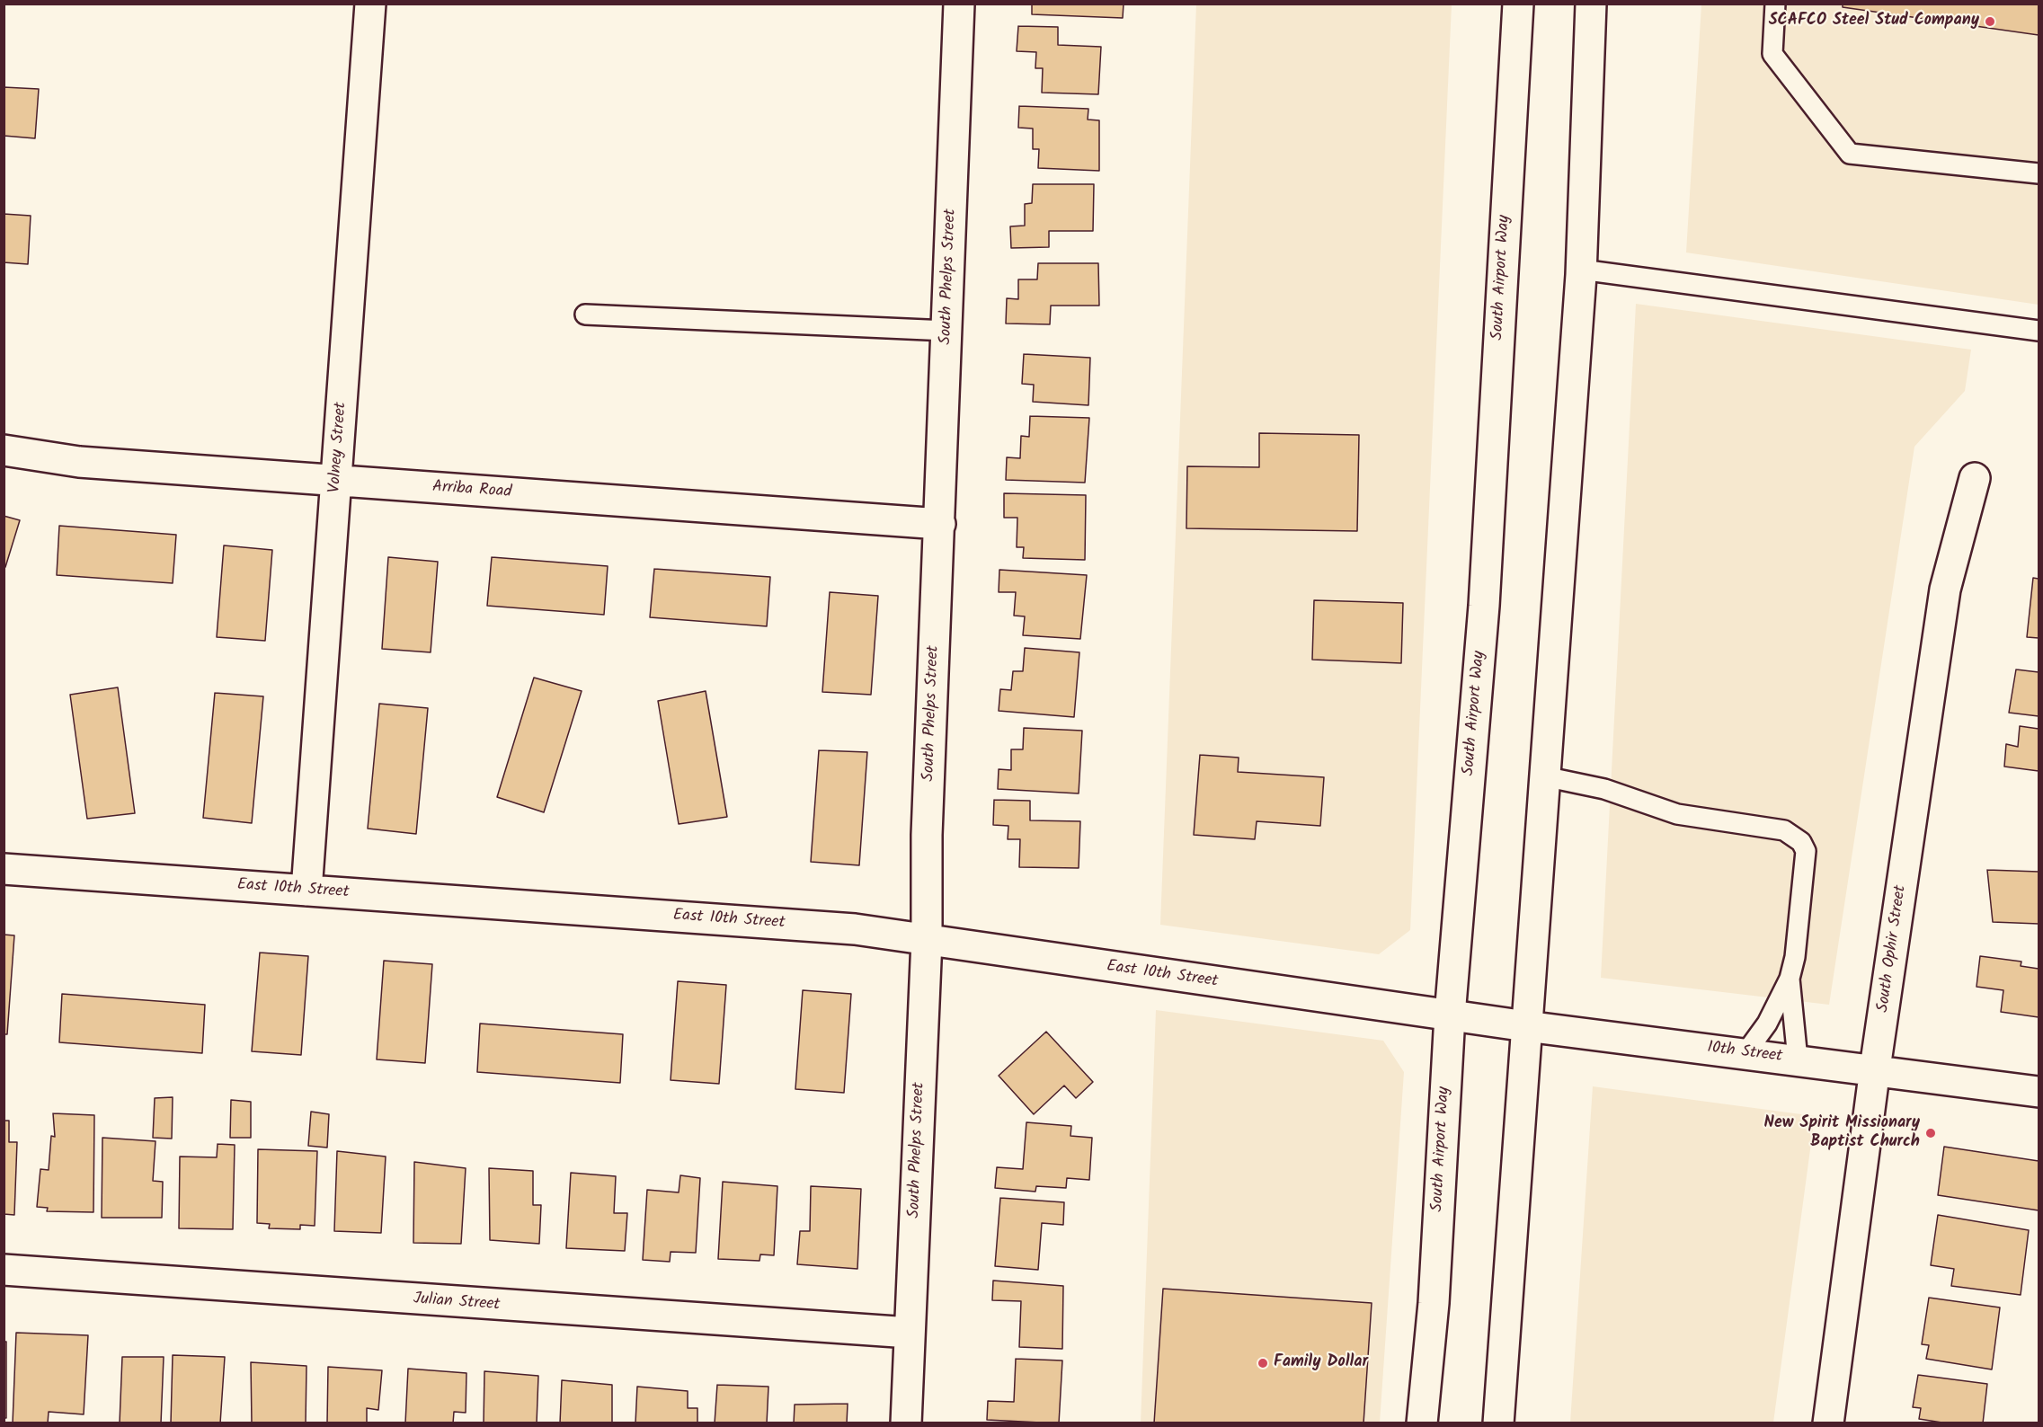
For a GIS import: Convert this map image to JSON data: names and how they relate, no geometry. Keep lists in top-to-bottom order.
{
  "streets": {
    "street": [
      "South Phelps Street",
      "South Airport Way",
      "Volney Street",
      "Arriba Road",
      "East 10th Street",
      "South Ophir Street",
      "10th Street",
      "Julian Street"
    ]
  },
  "crossings": [
    ["South Phelps Street", "Arriba Road"],
    ["South Phelps Street", "East 10th Street"],
    ["South Phelps Street", "Julian Street"],
    ["South Airport Way", "East 10th Street"],
    ["South Airport Way", "10th Street"],
    ["Volney Street", "Arriba Road"],
    ["Volney Street", "East 10th Street"],
    ["East 10th Street", "10th Street"],
    ["South Ophir Street", "10th Street"]
  ],
  "places": ["SCAFCO Steel Stud Company", "New Spirit Missionary Baptist Church", "Family Dollar"]
}
